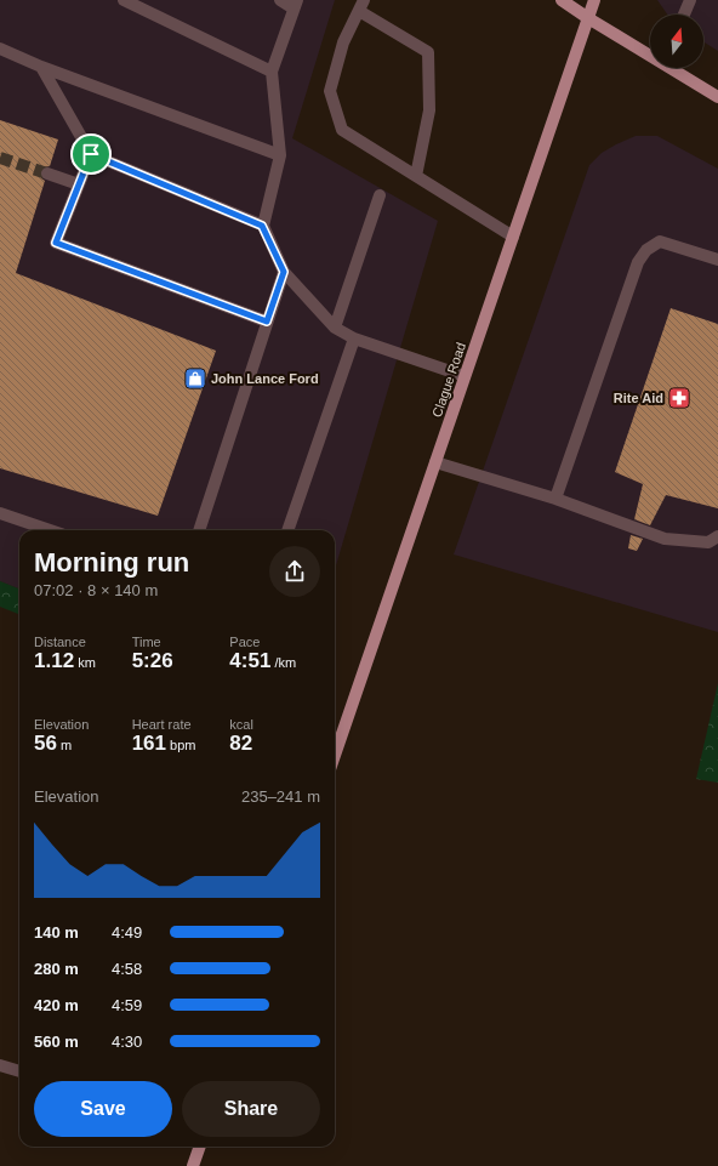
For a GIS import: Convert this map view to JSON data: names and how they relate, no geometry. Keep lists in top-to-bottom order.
{
  "streets": {
    "main road": ["Clague Road"]
  },
  "places": {
    "shop": ["John Lance Ford"],
    "pharmacy": ["Rite Aid"]
  },
  "north": "top",
  "page": {
    "heading": ["Morning run", "07:02 · 8 × 140 m"],
    "stats": [
      ["Distance", "1.12 km"],
      ["Time", "5:26"],
      ["Pace", "4:51 /km"],
      ["Elevation", "56 m"],
      ["Heart rate", "161 bpm"],
      ["kcal", "82"]
    ],
    "chart": ["Elevation", "235–241 m"],
    "list": [
      {
        "name": "140 m",
        "note": "4:49"
      },
      {
        "name": "280 m",
        "note": "4:58"
      },
      {
        "name": "420 m",
        "note": "4:59"
      },
      {
        "name": "560 m",
        "note": "4:30"
      }
    ],
    "buttons": ["Save", "Share"]
  }
}
